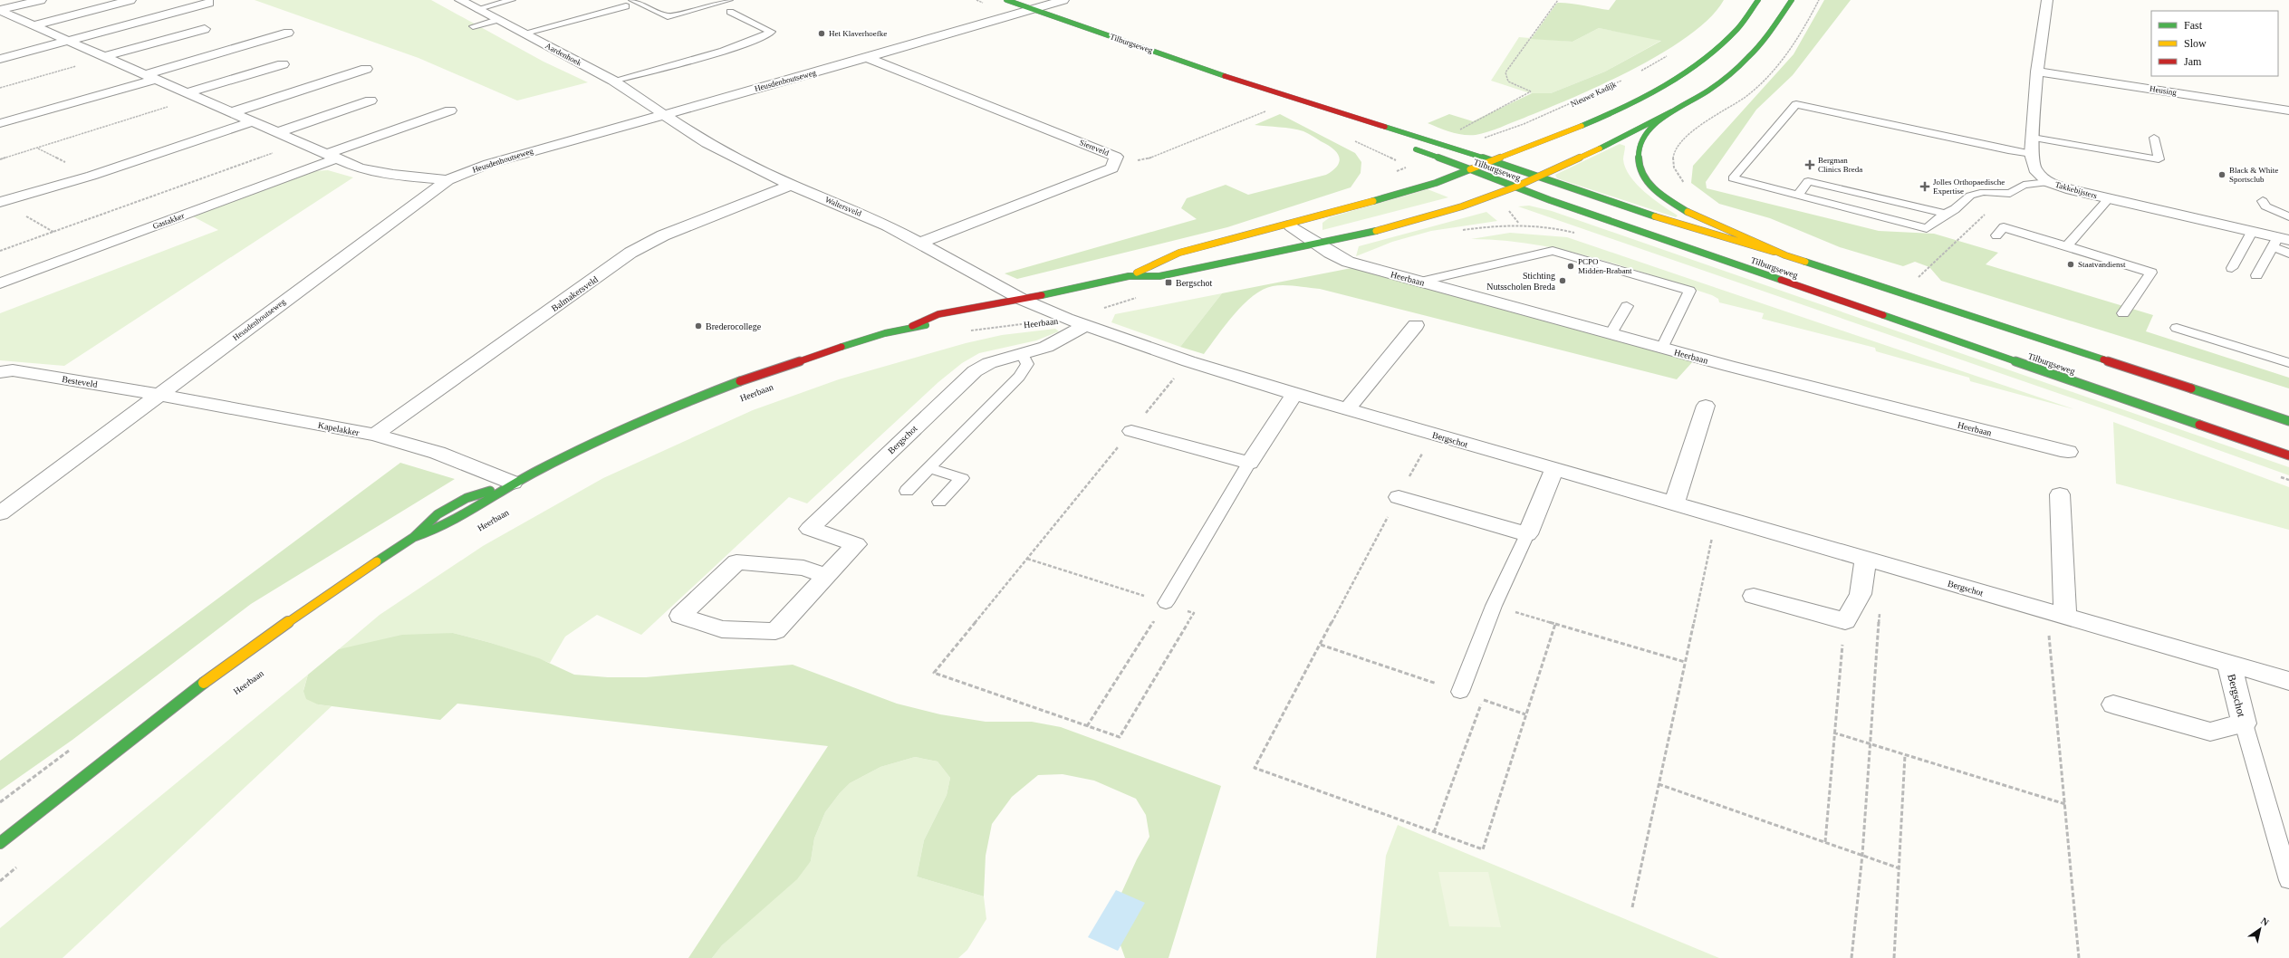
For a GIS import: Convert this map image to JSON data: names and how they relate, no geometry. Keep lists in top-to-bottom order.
{
  "streets": {
    "main road": ["Tilburgseweg", "Heerbaan"],
    "street": [
      "Aardenhoek",
      "Heusdenhoutseweg",
      "Heusing",
      "Siereveld",
      "Takkebijsters",
      "Waltersveld",
      "Gastakker",
      "Balmakersveld",
      "Besteveld",
      "Kapelakker",
      "Bergschot"
    ],
    "path": ["Nieuwe Kadijk"]
  },
  "crossings": [
    ["Tilburgseweg", "Heusdenhoutseweg"],
    ["Tilburgseweg", "Nieuwe Kadijk"],
    ["Tilburgseweg", "Heerbaan"],
    ["Aardenhoek", "Heusdenhoutseweg"],
    ["Aardenhoek", "Waltersveld"],
    ["Heusdenhoutseweg", "Siereveld"],
    ["Heusdenhoutseweg", "Waltersveld"],
    ["Heusdenhoutseweg", "Besteveld"],
    ["Heusdenhoutseweg", "Kapelakker"],
    ["Heusing", "Takkebijsters"],
    ["Siereveld", "Waltersveld"],
    ["Waltersveld", "Heerbaan"],
    ["Waltersveld", "Balmakersveld"],
    ["Waltersveld", "Bergschot"],
    ["Heerbaan", "Kapelakker"],
    ["Heerbaan", "Bergschot"],
    ["Balmakersveld", "Kapelakker"],
    ["Besteveld", "Kapelakker"]
  ],
  "places": {
    "other": [
      "Het Klaverhoefke",
      "Black & White Sportsclub",
      "Staatvandienst",
      "PCPO Midden-Brabant",
      "Stichting Nutsscholen Breda",
      "Brederocollege"
    ],
    "health": ["Bergman Clinics Breda", "Jolles Orthopaedische Expertise"],
    "transit": ["Bergschot"]
  },
  "legend": ["Fast", "Slow", "Jam"],
  "north": "top right"
}
